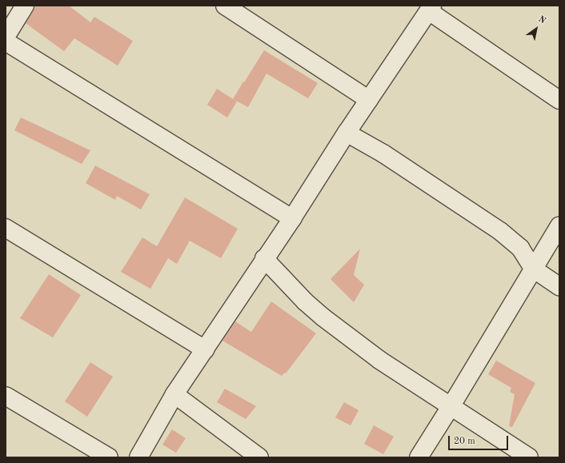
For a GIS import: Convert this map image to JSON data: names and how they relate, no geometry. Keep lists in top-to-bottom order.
{
  "scale_bar": "20 m",
  "north": "top right"
}
